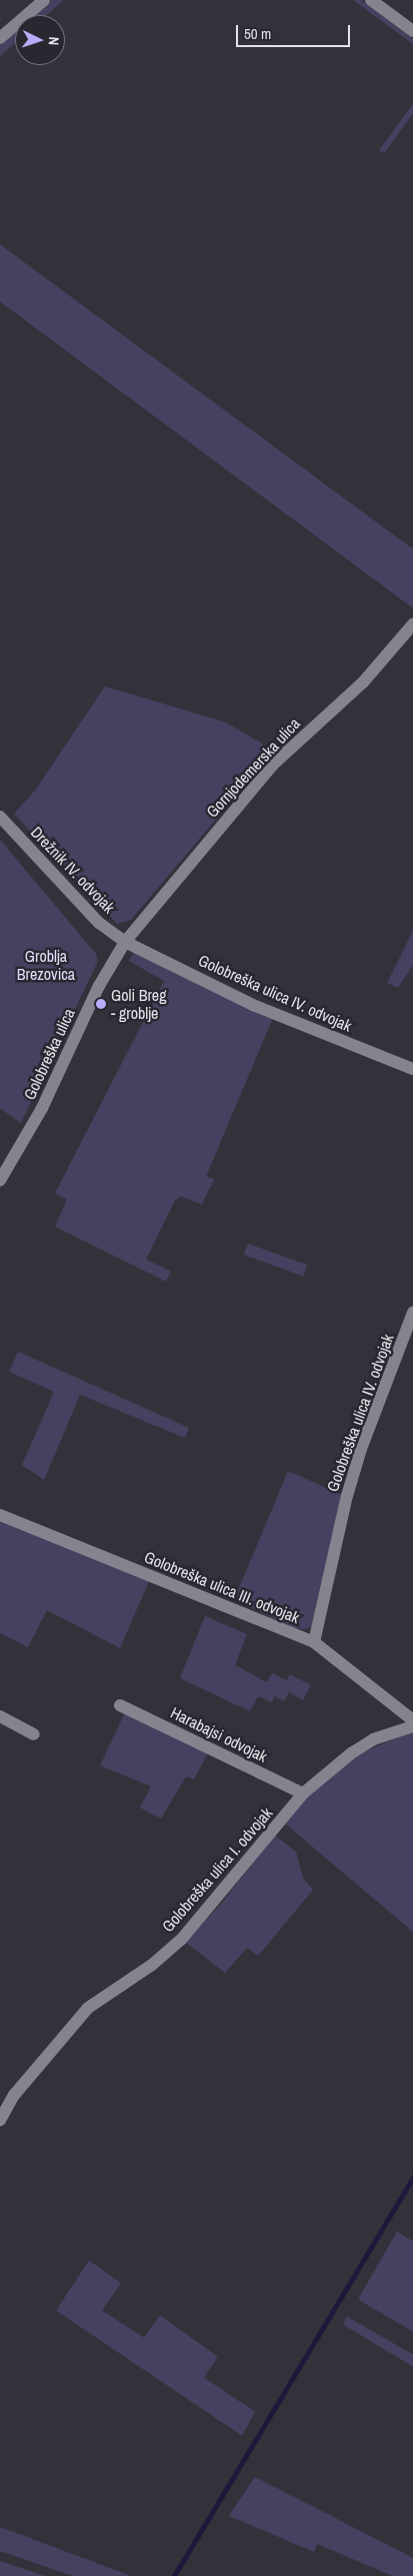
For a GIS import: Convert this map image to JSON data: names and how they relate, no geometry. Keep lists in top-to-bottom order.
{
  "streets": {
    "street": [
      "Gornjodemerska ulica",
      "Drežnik IV. odvojak",
      "Golobreška ulica IV. odvojak",
      "Golobreška ulica",
      "Golobreška ulica III. odvojak",
      "Harabajsi odvojak",
      "Golobreška ulica I. odvojak"
    ]
  },
  "crossings": [
    ["Gornjodemerska ulica", "Drežnik IV. odvojak"],
    ["Gornjodemerska ulica", "Golobreška ulica IV. odvojak"],
    ["Gornjodemerska ulica", "Golobreška ulica"],
    ["Drežnik IV. odvojak", "Golobreška ulica IV. odvojak"],
    ["Drežnik IV. odvojak", "Golobreška ulica"],
    ["Golobreška ulica IV. odvojak", "Golobreška ulica"],
    ["Golobreška ulica IV. odvojak", "Golobreška ulica III. odvojak"],
    ["Harabajsi odvojak", "Golobreška ulica I. odvojak"]
  ],
  "parks": ["Groblja Brezovica"],
  "places": ["Goli Breg - groblje"],
  "scale_bar": "50 m",
  "north": "right"
}
